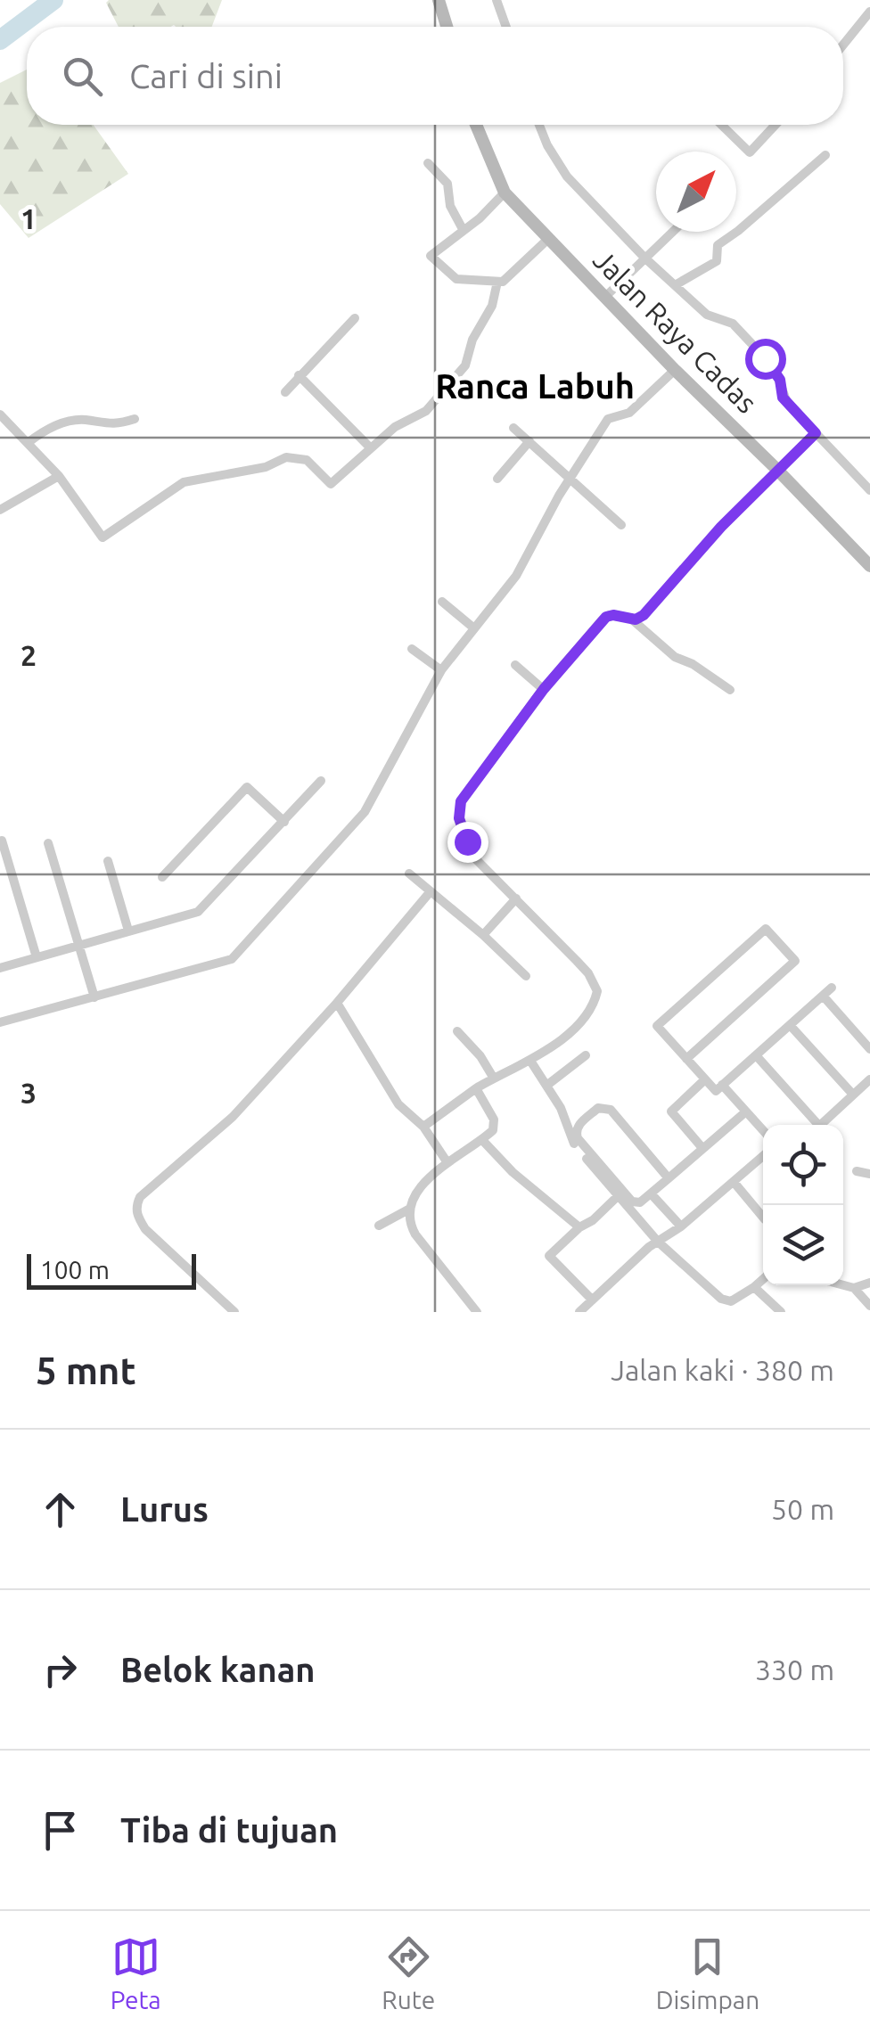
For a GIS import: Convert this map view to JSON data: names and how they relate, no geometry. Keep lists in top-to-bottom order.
{
  "streets": {
    "street": ["Jalan Raya Cadas"]
  },
  "districts": ["Ranca Labuh"],
  "scale_bar": "100 m",
  "north": "top right",
  "page": {
    "search": "Cari di sini",
    "scale": "100 m",
    "heading": ["5 mnt", "Jalan kaki · 380 m"],
    "list": [
      ["Lurus", "50 m"],
      ["Belok kanan", "330 m"],
      "Tiba di tujuan"
    ],
    "nav": ["Peta", "Rute", "Disimpan"]
  },
  "grid": {
    "rows": ["1", "2", "3"]
  }
}
